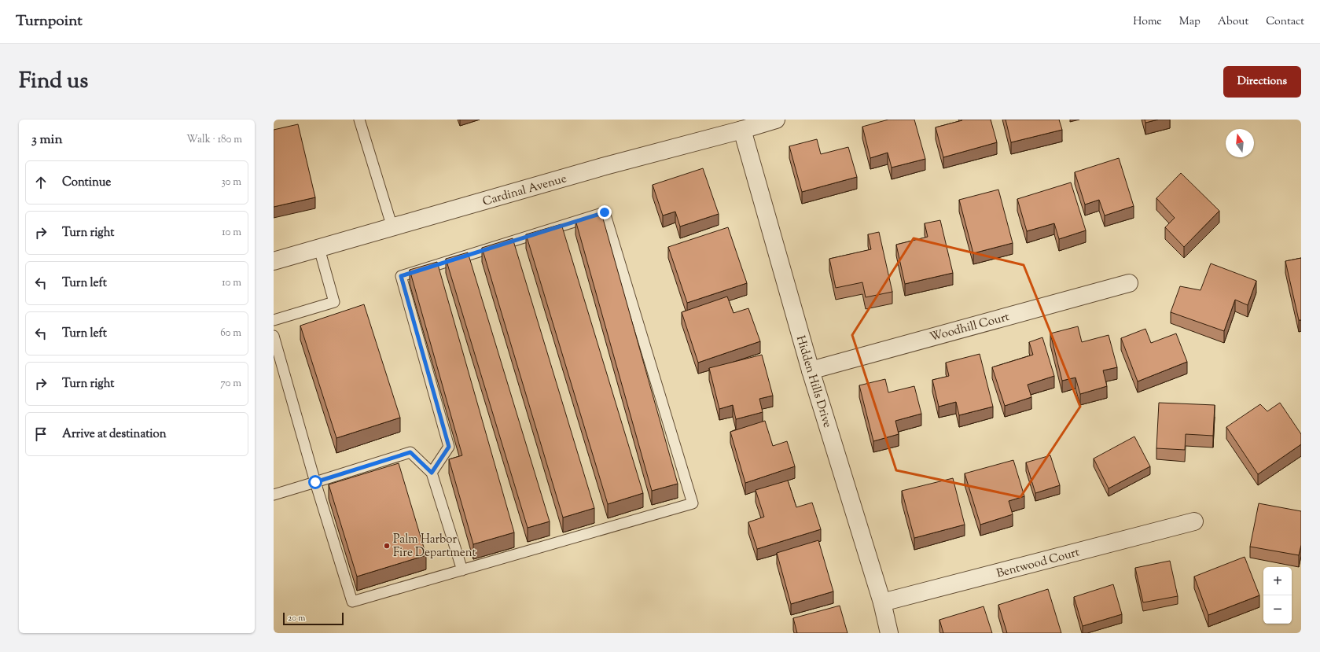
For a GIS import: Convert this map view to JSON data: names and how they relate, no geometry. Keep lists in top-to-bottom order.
{
  "streets": {
    "street": [
      "Cardinal Avenue",
      "Woodhill Court",
      "Hidden Hills Drive",
      "Bentwood Court"
    ]
  },
  "crossings": [
    ["Cardinal Avenue", "Hidden Hills Drive"],
    ["Woodhill Court", "Hidden Hills Drive"],
    ["Hidden Hills Drive", "Bentwood Court"]
  ],
  "places": ["Palm Harbor Fire Department"],
  "scale_bar": "20 m",
  "north": "top",
  "page": {
    "header": "Turnpoint",
    "nav": [
      "Home",
      "Map",
      "About",
      "Contact"
    ],
    "title": "Find us",
    "buttons": "Directions",
    "heading": ["3 min", "Walk · 180 m"],
    "list": [
      ["Continue", "30 m"],
      ["Turn right", "10 m"],
      ["Turn left", "10 m"],
      ["Turn left", "60 m"],
      ["Turn right", "70 m"],
      "Arrive at destination"
    ],
    "map_buttons": ["+", "−"],
    "scale": "20 m"
  }
}
